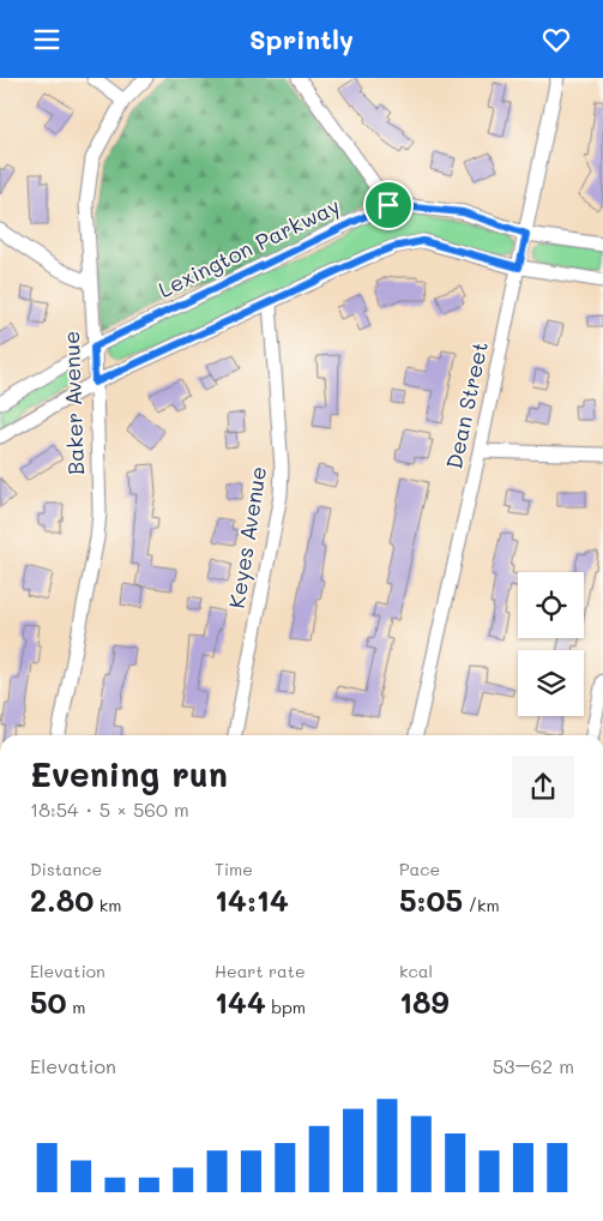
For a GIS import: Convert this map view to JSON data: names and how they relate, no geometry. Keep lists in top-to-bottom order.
{
  "streets": {
    "street": [
      "Lexington Parkway",
      "Baker Avenue",
      "Dean Street",
      "Keyes Avenue"
    ]
  },
  "crossings": [
    ["Lexington Parkway", "Baker Avenue"]
  ],
  "page": {
    "header": "Sprintly",
    "heading": ["Evening run", "18:54 · 5 × 560 m"],
    "stats": [
      ["Distance", "2.80 km"],
      ["Time", "14:14"],
      ["Pace", "5:05 /km"],
      ["Elevation", "50 m"],
      ["Heart rate", "144 bpm"],
      ["kcal", "189"]
    ],
    "chart": ["Elevation", "53–62 m"]
  }
}
